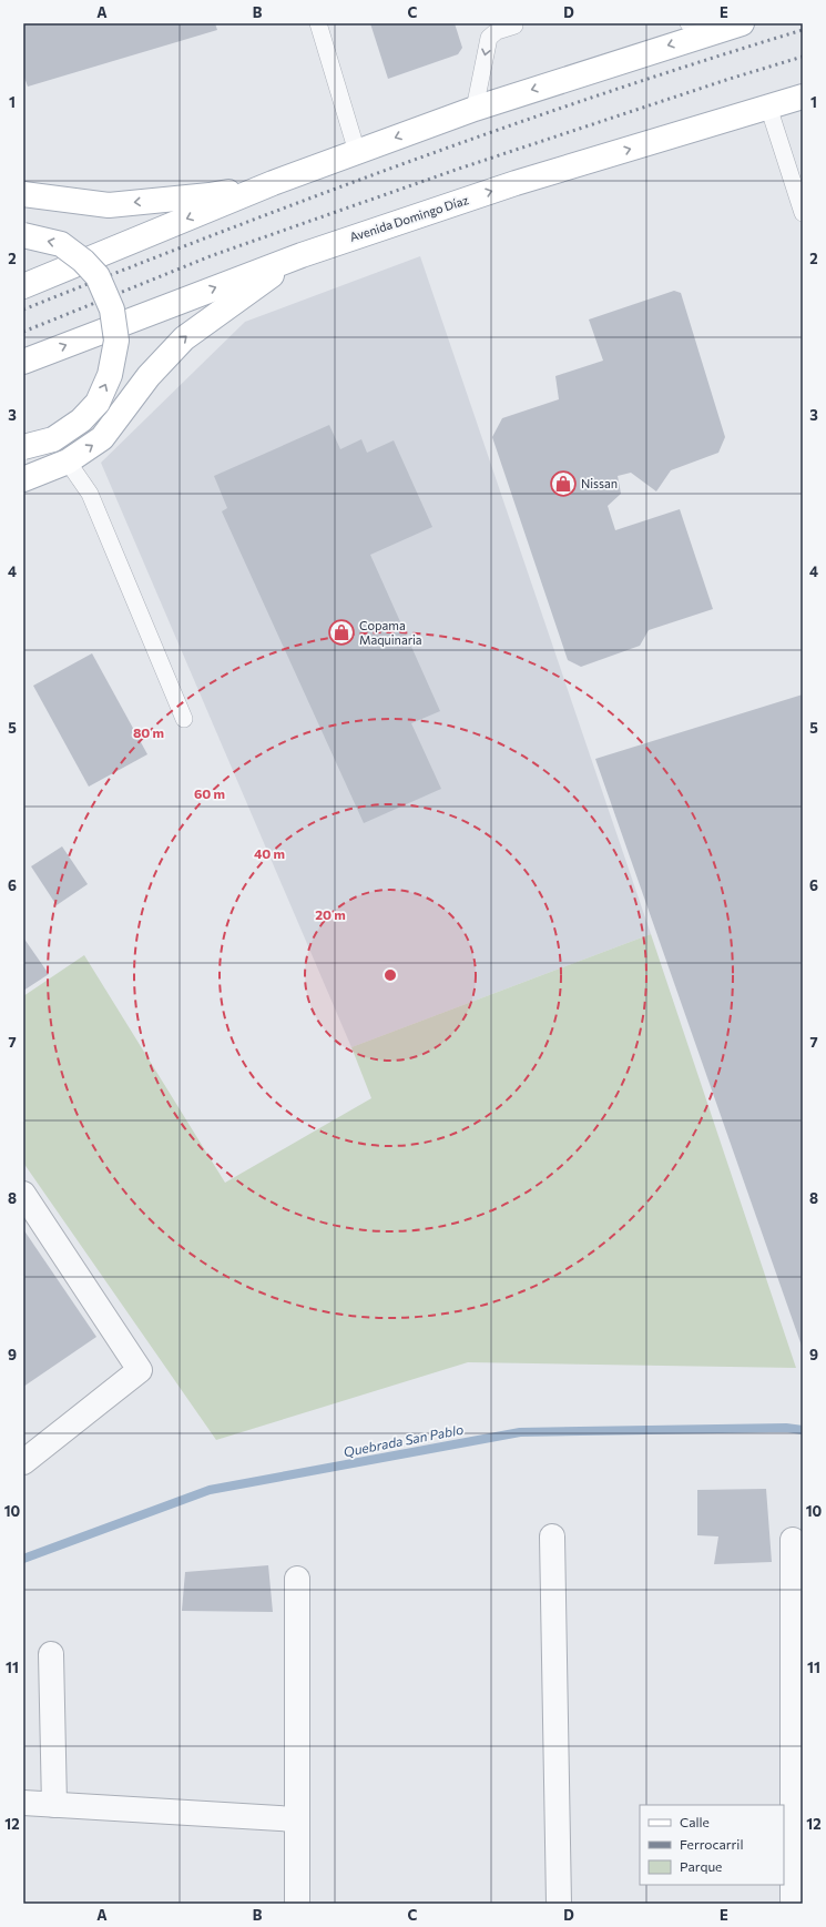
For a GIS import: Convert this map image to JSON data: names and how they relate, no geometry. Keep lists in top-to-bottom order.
{
  "streets": {
    "main road": ["Avenida Domingo Díaz"]
  },
  "water": ["Quebrada San Pablo"],
  "places": {
    "shop": ["Nissan", "Copama Maquinaria"]
  },
  "legend": ["Calle", "Ferrocarril", "Parque"],
  "grid": {
    "columns": [
      "A",
      "B",
      "C",
      "D",
      "E"
    ],
    "rows": [
      "1",
      "2",
      "3",
      "4",
      "5",
      "6",
      "7",
      "8",
      "9",
      "10",
      "11",
      "12"
    ]
  },
  "rings": [
    "80 m",
    "60 m",
    "40 m",
    "20 m"
  ]
}
